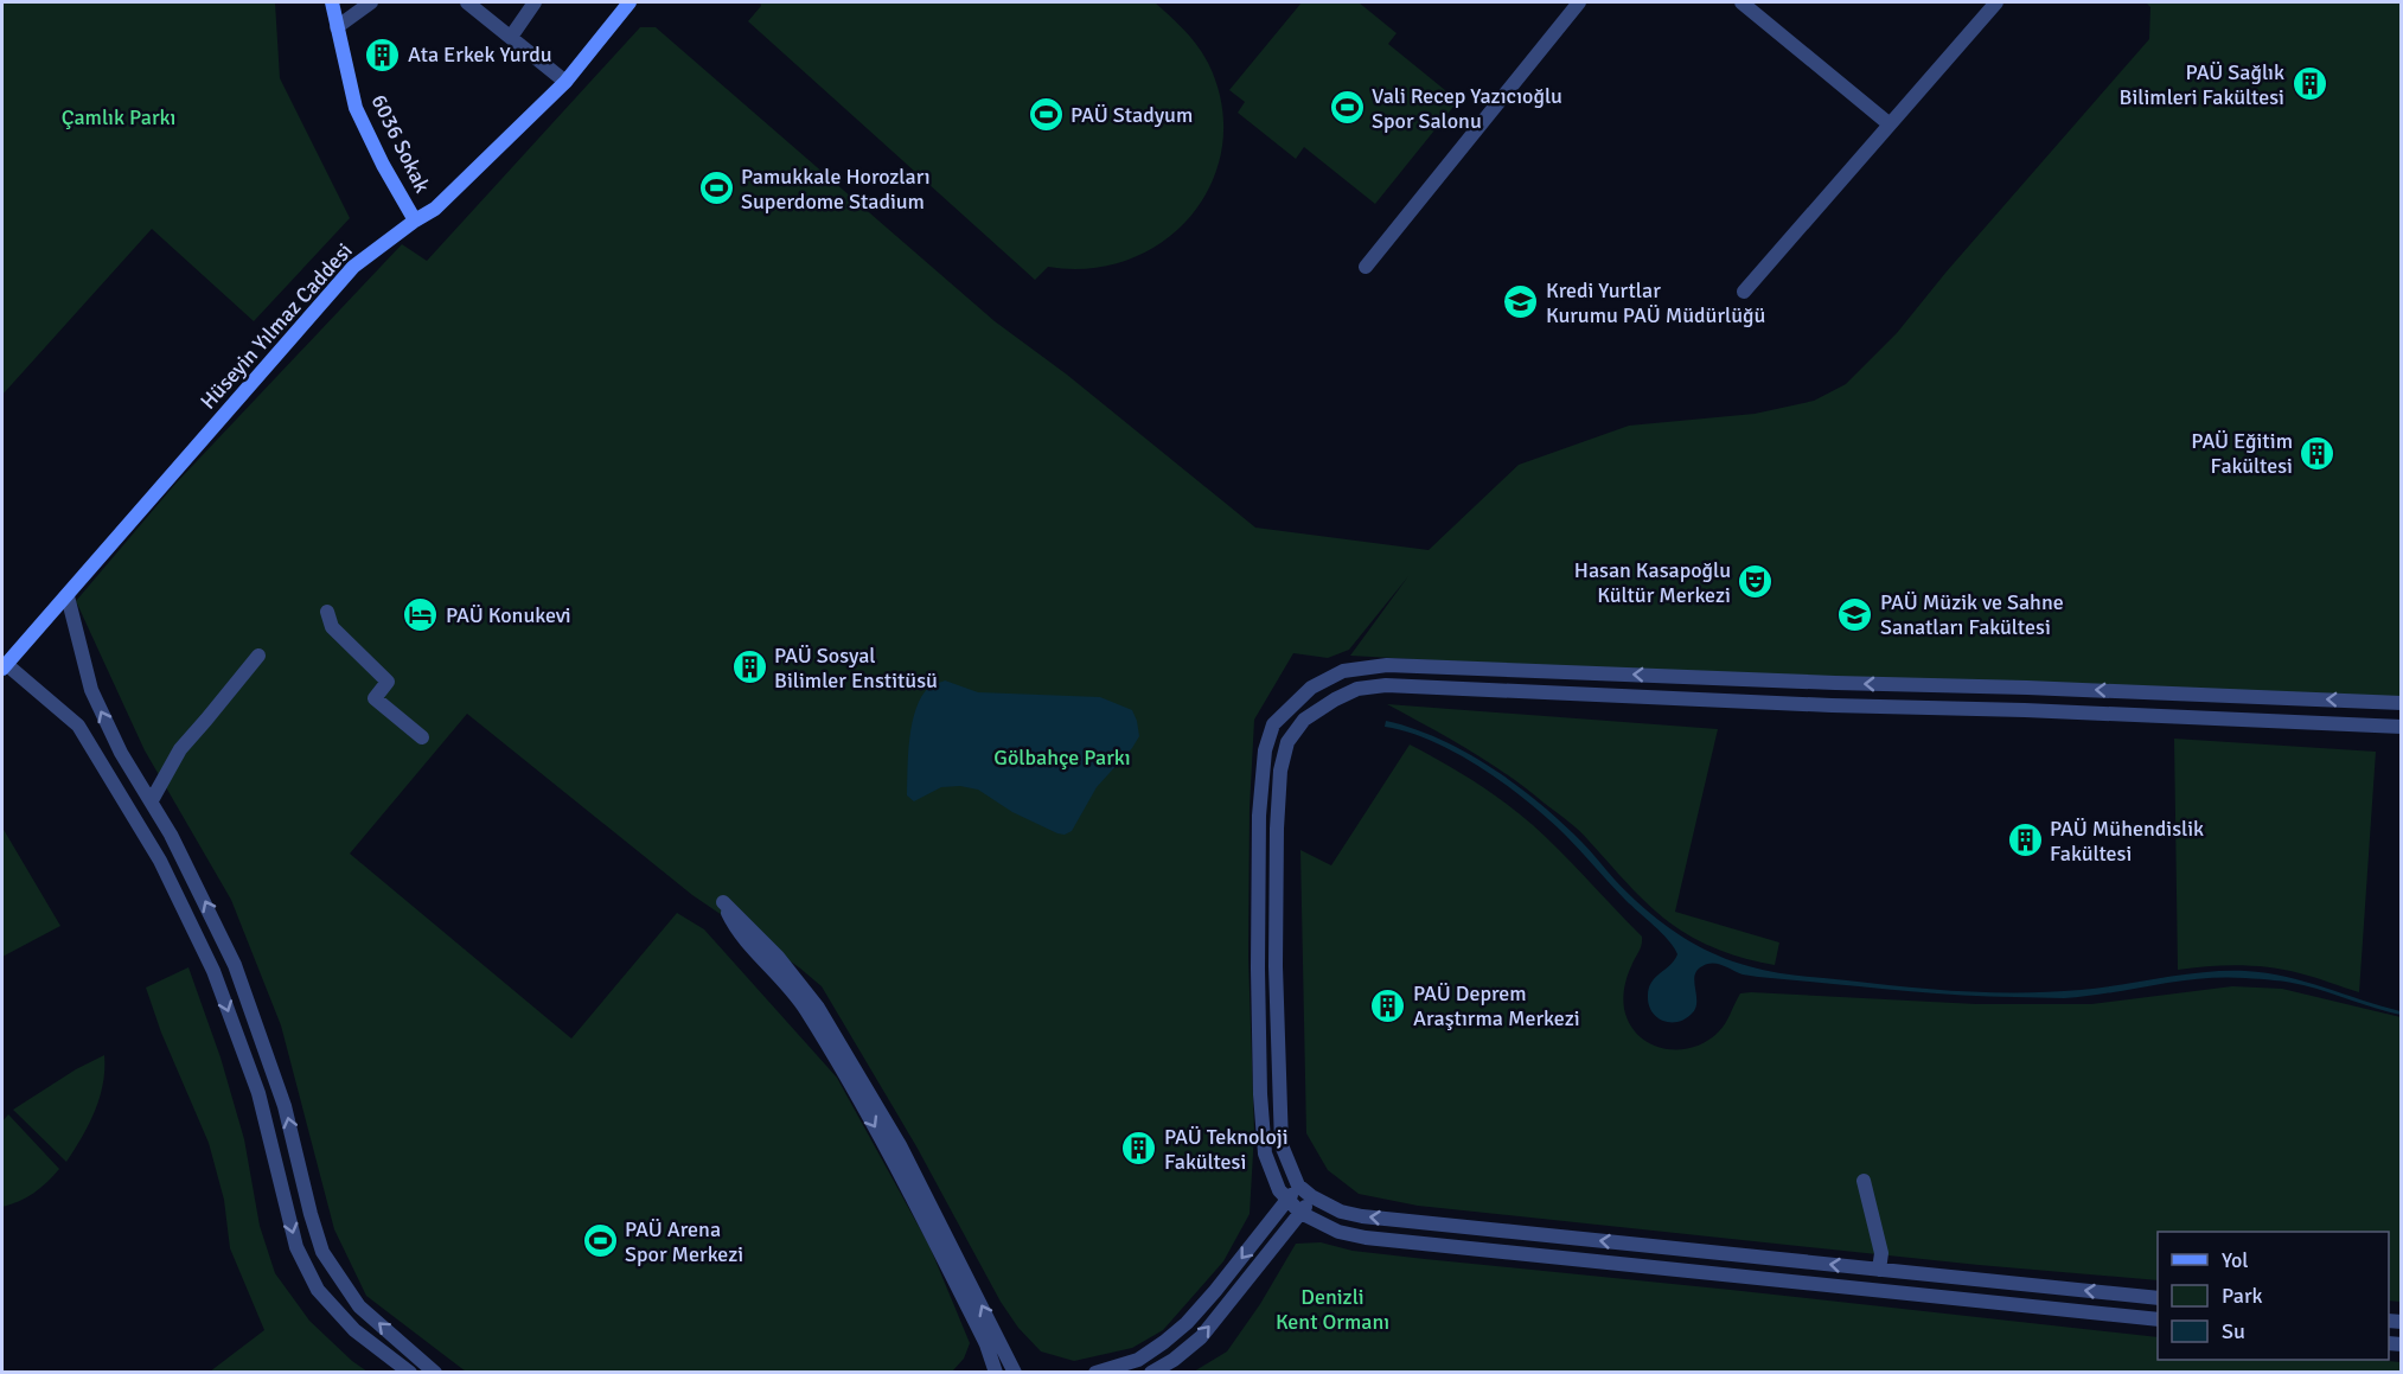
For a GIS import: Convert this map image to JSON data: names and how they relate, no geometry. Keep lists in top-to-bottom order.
{
  "streets": {
    "street": ["6036 Sokak", "Hüseyin Yılmaz Caddesi"]
  },
  "crossings": [
    ["6036 Sokak", "Hüseyin Yılmaz Caddesi"]
  ],
  "parks": ["Çamlık Parkı", "Gölbahçe Parkı", "Denizli Kent Ormanı"],
  "places": {
    "building": [
      "Ata Erkek Yurdu",
      "PAÜ Sağlık Bilimleri Fakültesi",
      "PAÜ Eğitim Fakültesi",
      "PAÜ Sosyal Bilimler Enstitüsü",
      "PAÜ Mühendislik Fakültesi",
      "PAÜ Deprem Araştırma Merkezi",
      "PAÜ Teknoloji Fakültesi"
    ],
    "sports": [
      "Vali Recep Yazıcıoğlu Spor Salonu",
      "PAÜ Stadyum",
      "Pamukkale Horozları Superdome Stadium",
      "PAÜ Arena Spor Merkezi"
    ],
    "school or university": ["Kredi Yurtlar Kurumu PAÜ Müdürlüğü", "PAÜ Müzik ve Sahne Sanatları Fakültesi"],
    "theatre": ["Hasan Kasapoğlu Kültür Merkezi"],
    "hotel": ["PAÜ Konukevi"]
  },
  "legend": ["Yol", "Park", "Su"]
}
